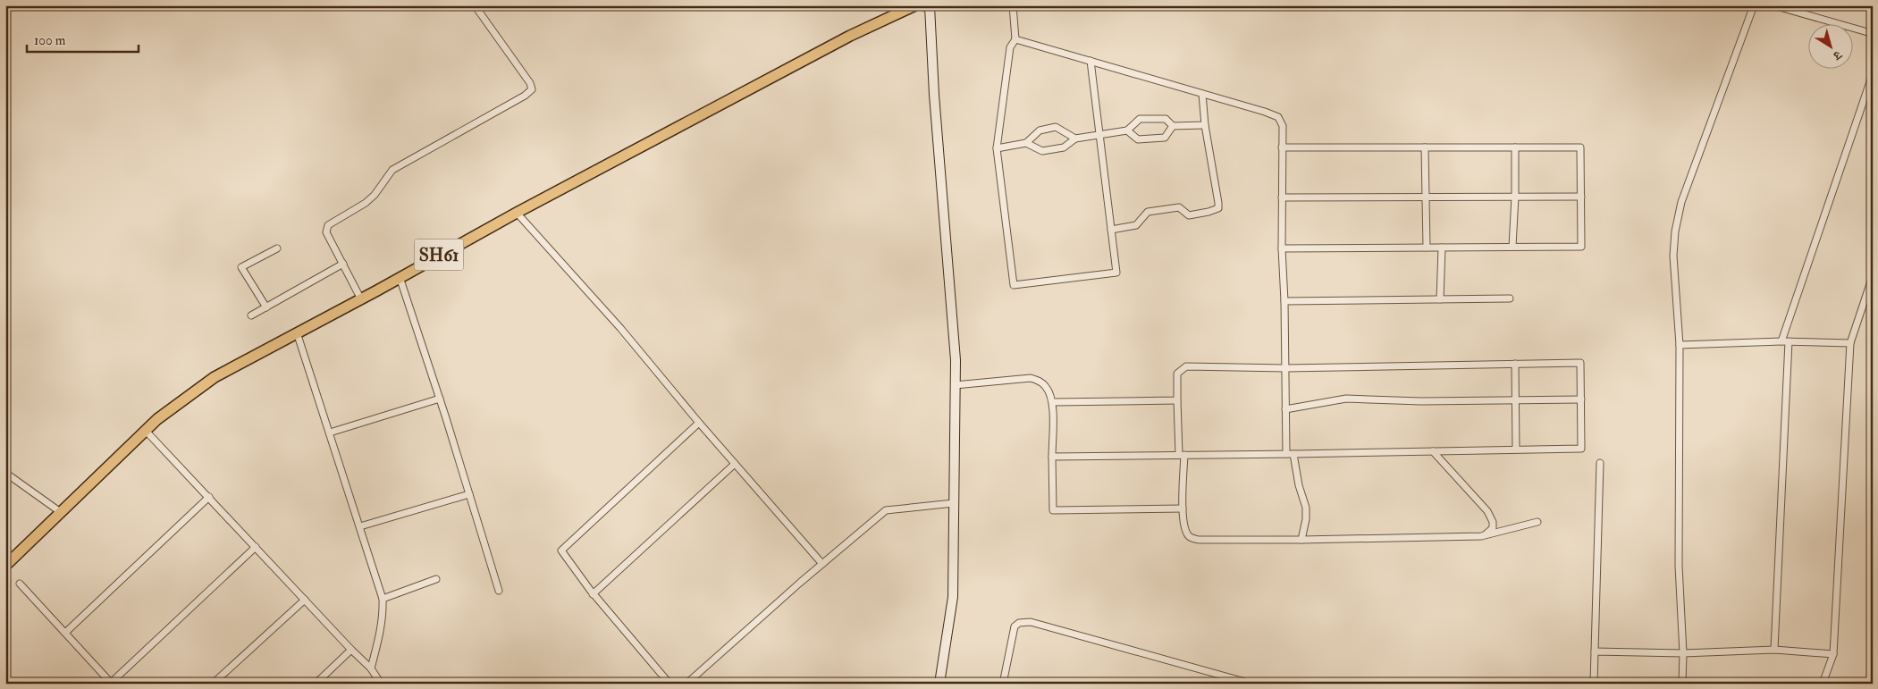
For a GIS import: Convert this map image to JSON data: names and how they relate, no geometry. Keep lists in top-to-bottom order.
{
  "streets": {
    "main road": ["SH61"]
  },
  "scale_bar": "100 m",
  "north": "bottom right"
}
